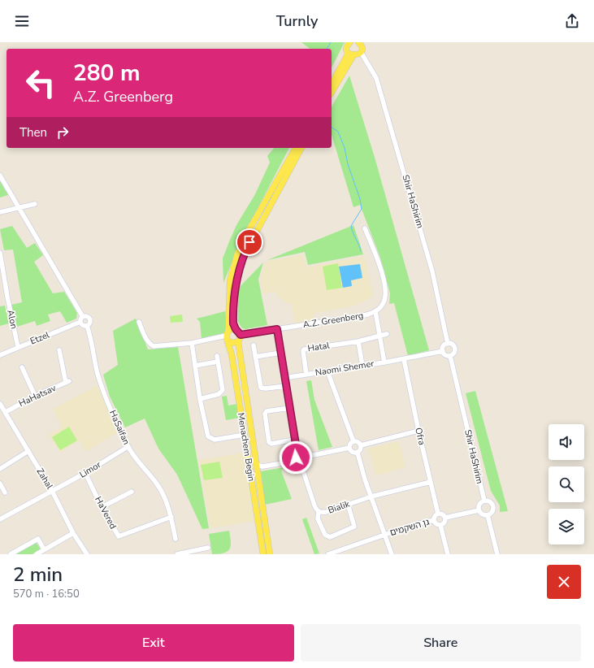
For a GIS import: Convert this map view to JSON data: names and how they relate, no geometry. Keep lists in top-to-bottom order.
{
  "streets": {
    "main road": ["Menachem Begin"],
    "street": [
      "Shir HaShirim",
      "Alon",
      "A.Z. Greenberg",
      "Etzel",
      "Hatal",
      "Naomi Shemer",
      "HaHatsav",
      "HaSaifan",
      "Ofra",
      "Limor",
      "Zahal",
      "Bialik",
      "HaVered",
      "גן השקמים"
    ]
  },
  "crossings": [
    ["Shir HaShirim", "Naomi Shemer"],
    ["Alon", "Etzel"],
    ["A.Z. Greenberg", "Bialik"],
    ["Etzel", "HaSaifan"],
    ["Hatal", "Naomi Shemer"],
    ["Naomi Shemer", "Ofra"],
    ["Naomi Shemer", "Bialik"],
    ["HaHatsav", "Zahal"],
    ["HaSaifan", "Limor"],
    ["HaSaifan", "HaVered"],
    ["Ofra", "Bialik"],
    ["Ofra", "גן השקמים"],
    ["Limor", "Zahal"],
    ["Limor", "HaVered"]
  ],
  "page": {
    "header": "Turnly",
    "turn": ["280 m", "A.Z. Greenberg"],
    "then": "Then",
    "heading": ["2 min", "570 m · 16:50"],
    "buttons": ["Exit", "Share"]
  }
}
